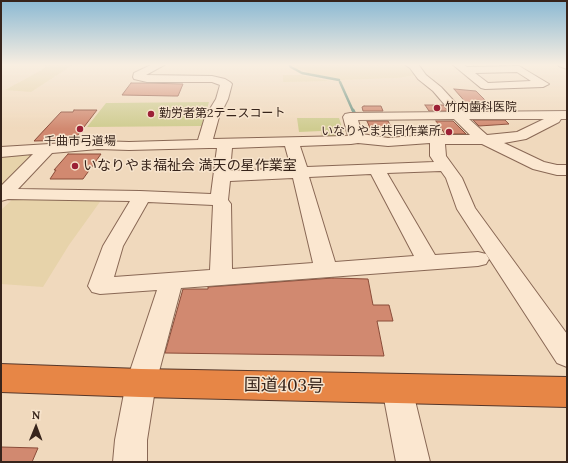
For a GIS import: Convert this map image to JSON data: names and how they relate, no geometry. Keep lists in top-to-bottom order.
{
  "streets": {
    "highway": ["国道403号"]
  },
  "places": [
    "竹内歯科医院",
    "勤労者第2テニスコート",
    "千曲市弓道場",
    "いなりやま共同作業所",
    "いなりやま福祉会 満天の星作業室"
  ],
  "north": "top"
}
